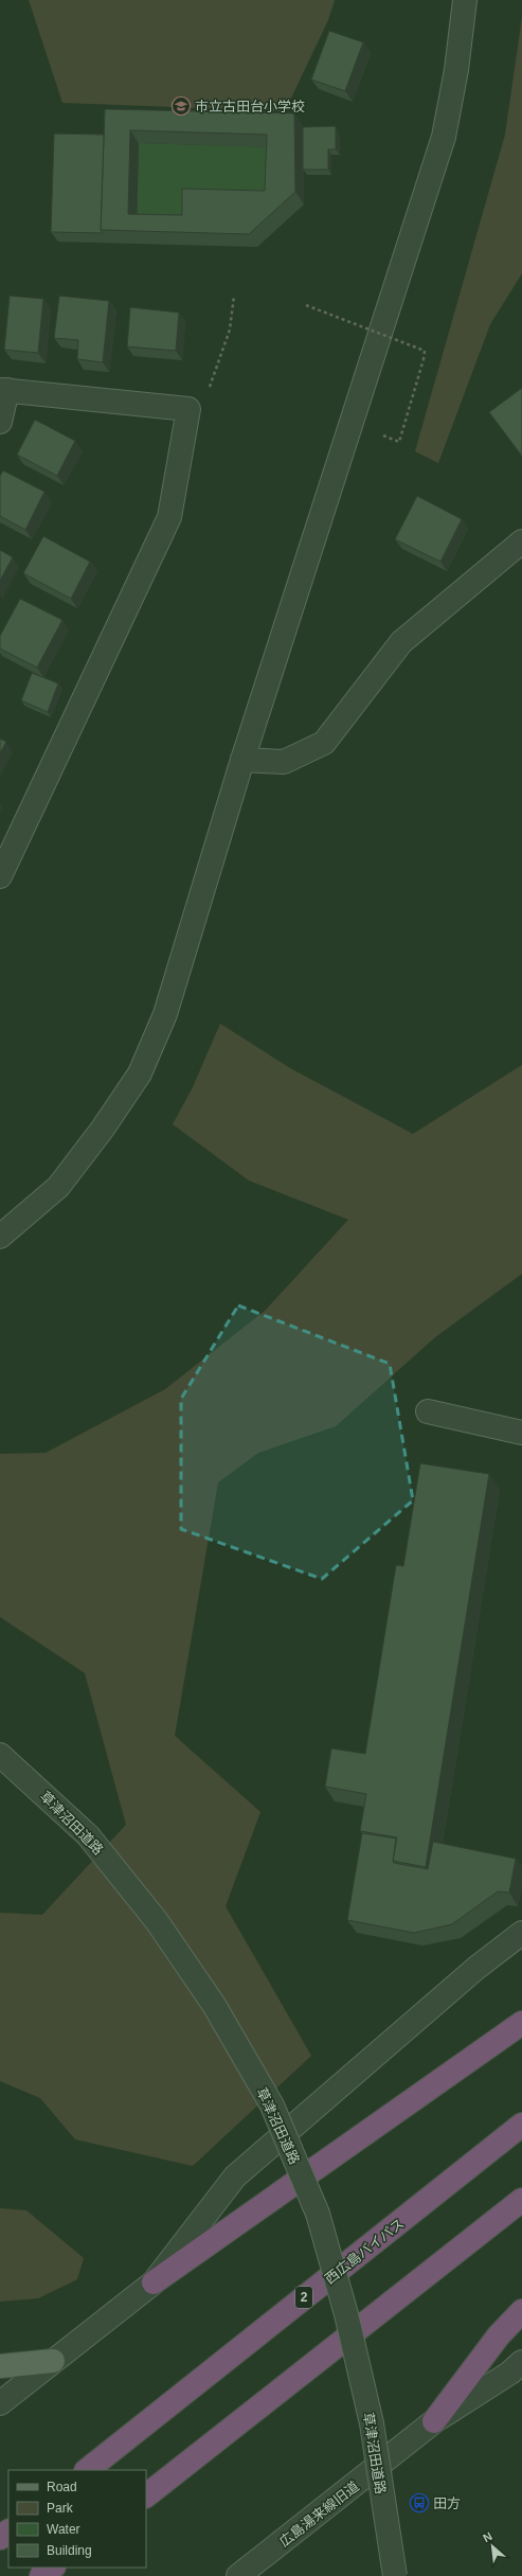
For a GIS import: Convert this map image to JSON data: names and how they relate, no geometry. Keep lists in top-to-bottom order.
{
  "streets": {
    "highway": ["西広島バイパス", "2"],
    "street": ["草津沼田道路", "広島湯来線旧道"]
  },
  "places": {
    "school or university": ["市立古田台小学校"],
    "bus stop": ["田方"]
  },
  "legend": [
    "Road",
    "Park",
    "Water",
    "Building"
  ],
  "north": "top left"
}
